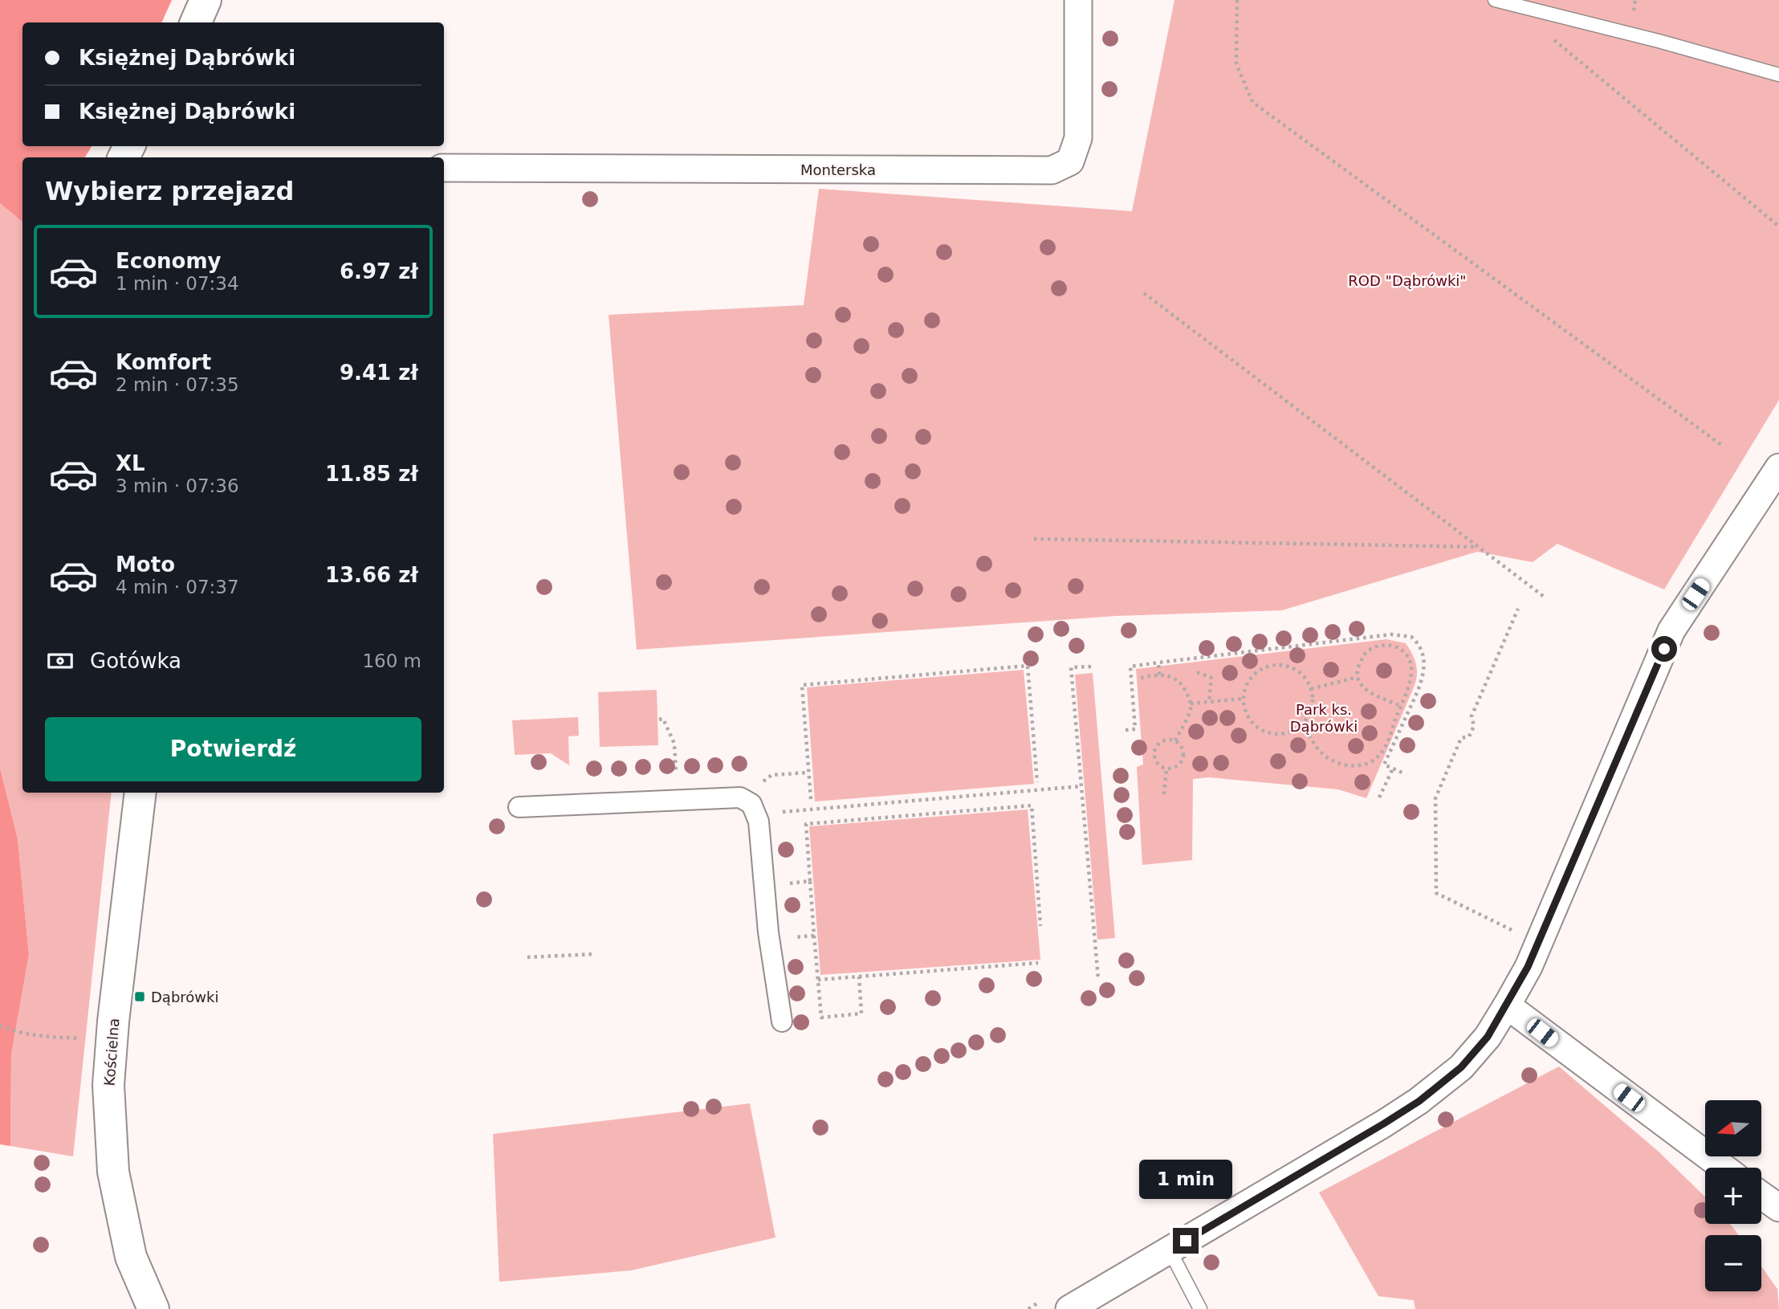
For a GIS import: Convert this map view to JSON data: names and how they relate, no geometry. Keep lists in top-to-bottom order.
{
  "streets": {
    "street": ["Monterska", "Kościelna"]
  },
  "parks": ["ROD \"Dąbrówki\"", "Park ks. Dąbrówki"],
  "places": {
    "transit": ["Dąbrówki"]
  },
  "north": "left",
  "page": {
    "banner": ["Księżnej Dąbrówki", "Księżnej Dąbrówki"],
    "heading": "Wybierz przejazd",
    "list": [
      {
        "name": "Economy",
        "note": "1 min · 07:34",
        "value": "6.97 zł"
      },
      {
        "name": "Komfort",
        "note": "2 min · 07:35",
        "value": "9.41 zł"
      },
      {
        "name": "XL",
        "note": "3 min · 07:36",
        "value": "11.85 zł"
      },
      {
        "name": "Moto",
        "note": "4 min · 07:37",
        "value": "13.66 zł"
      }
    ],
    "pay": ["Gotówka", "160 m"],
    "buttons": "Potwierdź",
    "map_buttons": ["+", "−"],
    "bubble": "1 min"
  }
}
